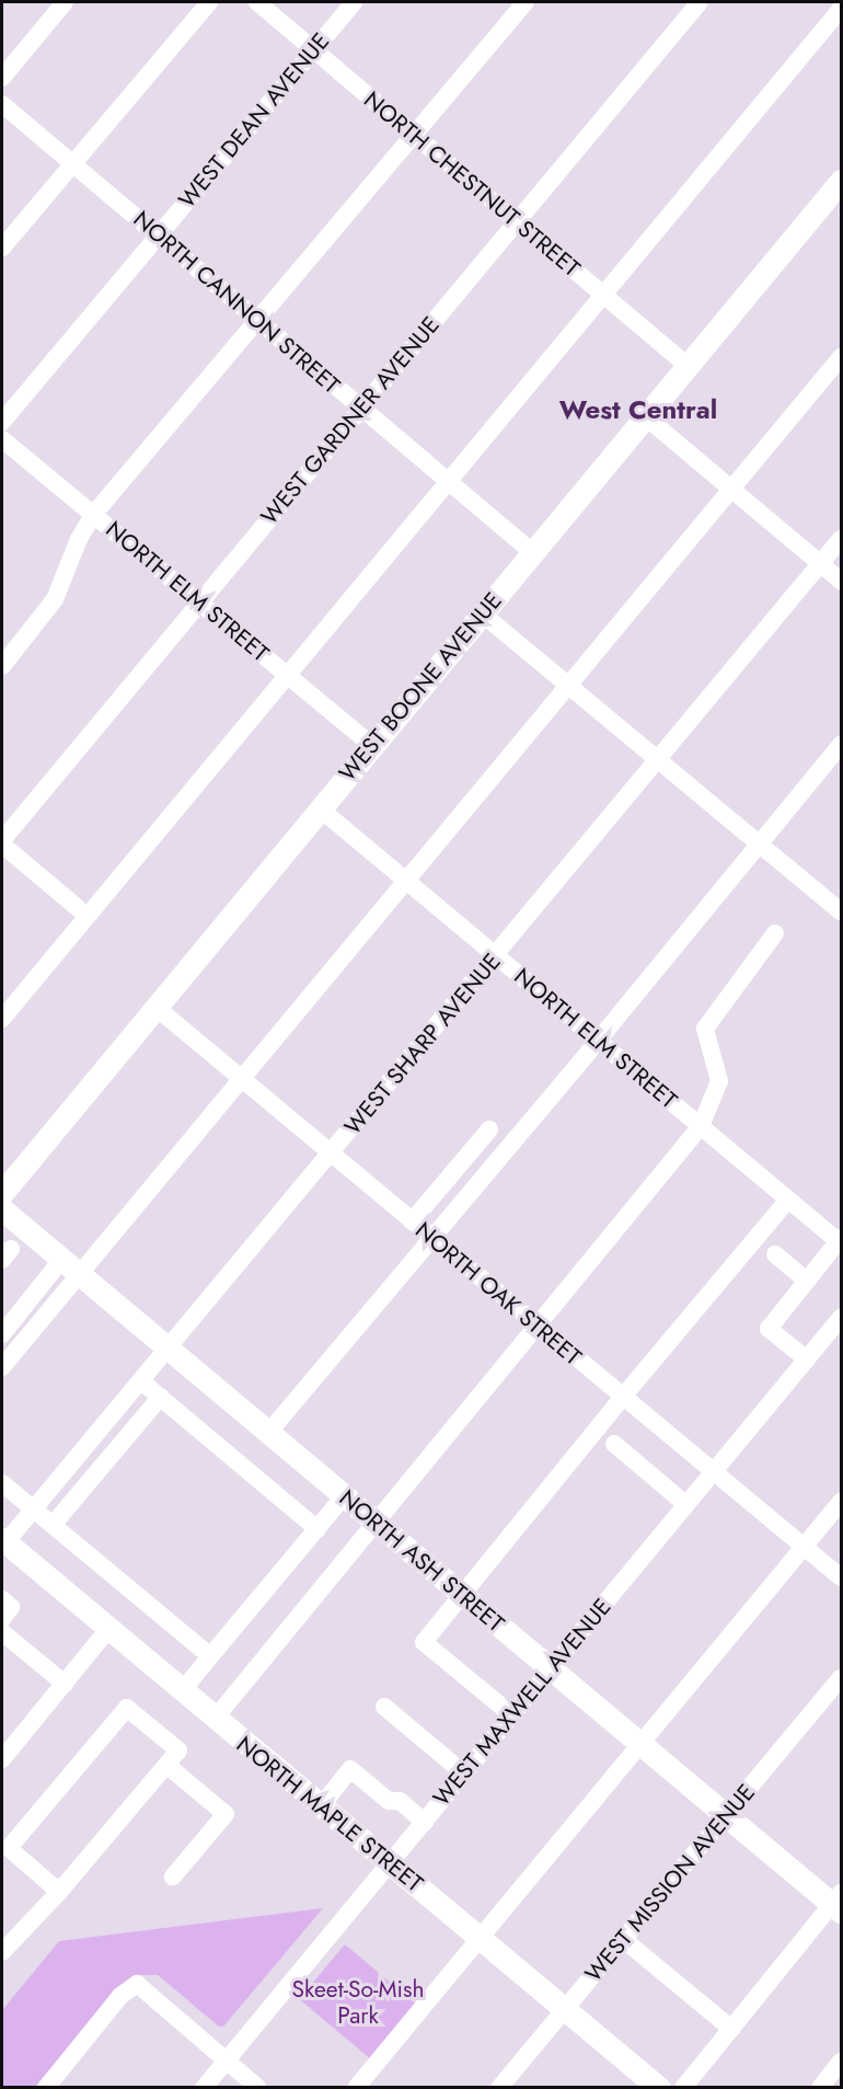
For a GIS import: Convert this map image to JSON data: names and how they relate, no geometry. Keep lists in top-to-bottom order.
{
  "streets": {
    "main road": ["WEST BOONE AVENUE", "NORTH ASH STREET", "NORTH MAPLE STREET"],
    "street": [
      "WEST DEAN AVENUE",
      "NORTH CHESTNUT STREET",
      "NORTH CANNON STREET",
      "WEST GARDNER AVENUE",
      "NORTH ELM STREET",
      "WEST SHARP AVENUE",
      "NORTH OAK STREET",
      "WEST MAXWELL AVENUE",
      "WEST MISSION AVENUE"
    ]
  },
  "crossings": [
    ["WEST DEAN AVENUE", "NORTH CHESTNUT STREET"],
    ["WEST DEAN AVENUE", "NORTH CANNON STREET"],
    ["NORTH CHESTNUT STREET", "WEST GARDNER AVENUE"],
    ["NORTH CHESTNUT STREET", "WEST BOONE AVENUE"],
    ["NORTH CANNON STREET", "WEST GARDNER AVENUE"],
    ["NORTH CANNON STREET", "WEST BOONE AVENUE"],
    ["WEST GARDNER AVENUE", "NORTH ELM STREET"],
    ["NORTH ELM STREET", "WEST BOONE AVENUE"],
    ["NORTH ELM STREET", "WEST SHARP AVENUE"],
    ["WEST BOONE AVENUE", "NORTH OAK STREET"],
    ["WEST SHARP AVENUE", "NORTH OAK STREET"],
    ["WEST SHARP AVENUE", "NORTH ASH STREET"],
    ["WEST SHARP AVENUE", "NORTH MAPLE STREET"],
    ["NORTH OAK STREET", "WEST MAXWELL AVENUE"],
    ["NORTH ASH STREET", "WEST MAXWELL AVENUE"],
    ["NORTH ASH STREET", "WEST MISSION AVENUE"],
    ["WEST MAXWELL AVENUE", "NORTH MAPLE STREET"],
    ["NORTH MAPLE STREET", "WEST MISSION AVENUE"]
  ],
  "districts": ["West Central"],
  "parks": ["Skeet-So-Mish Park"]
}
